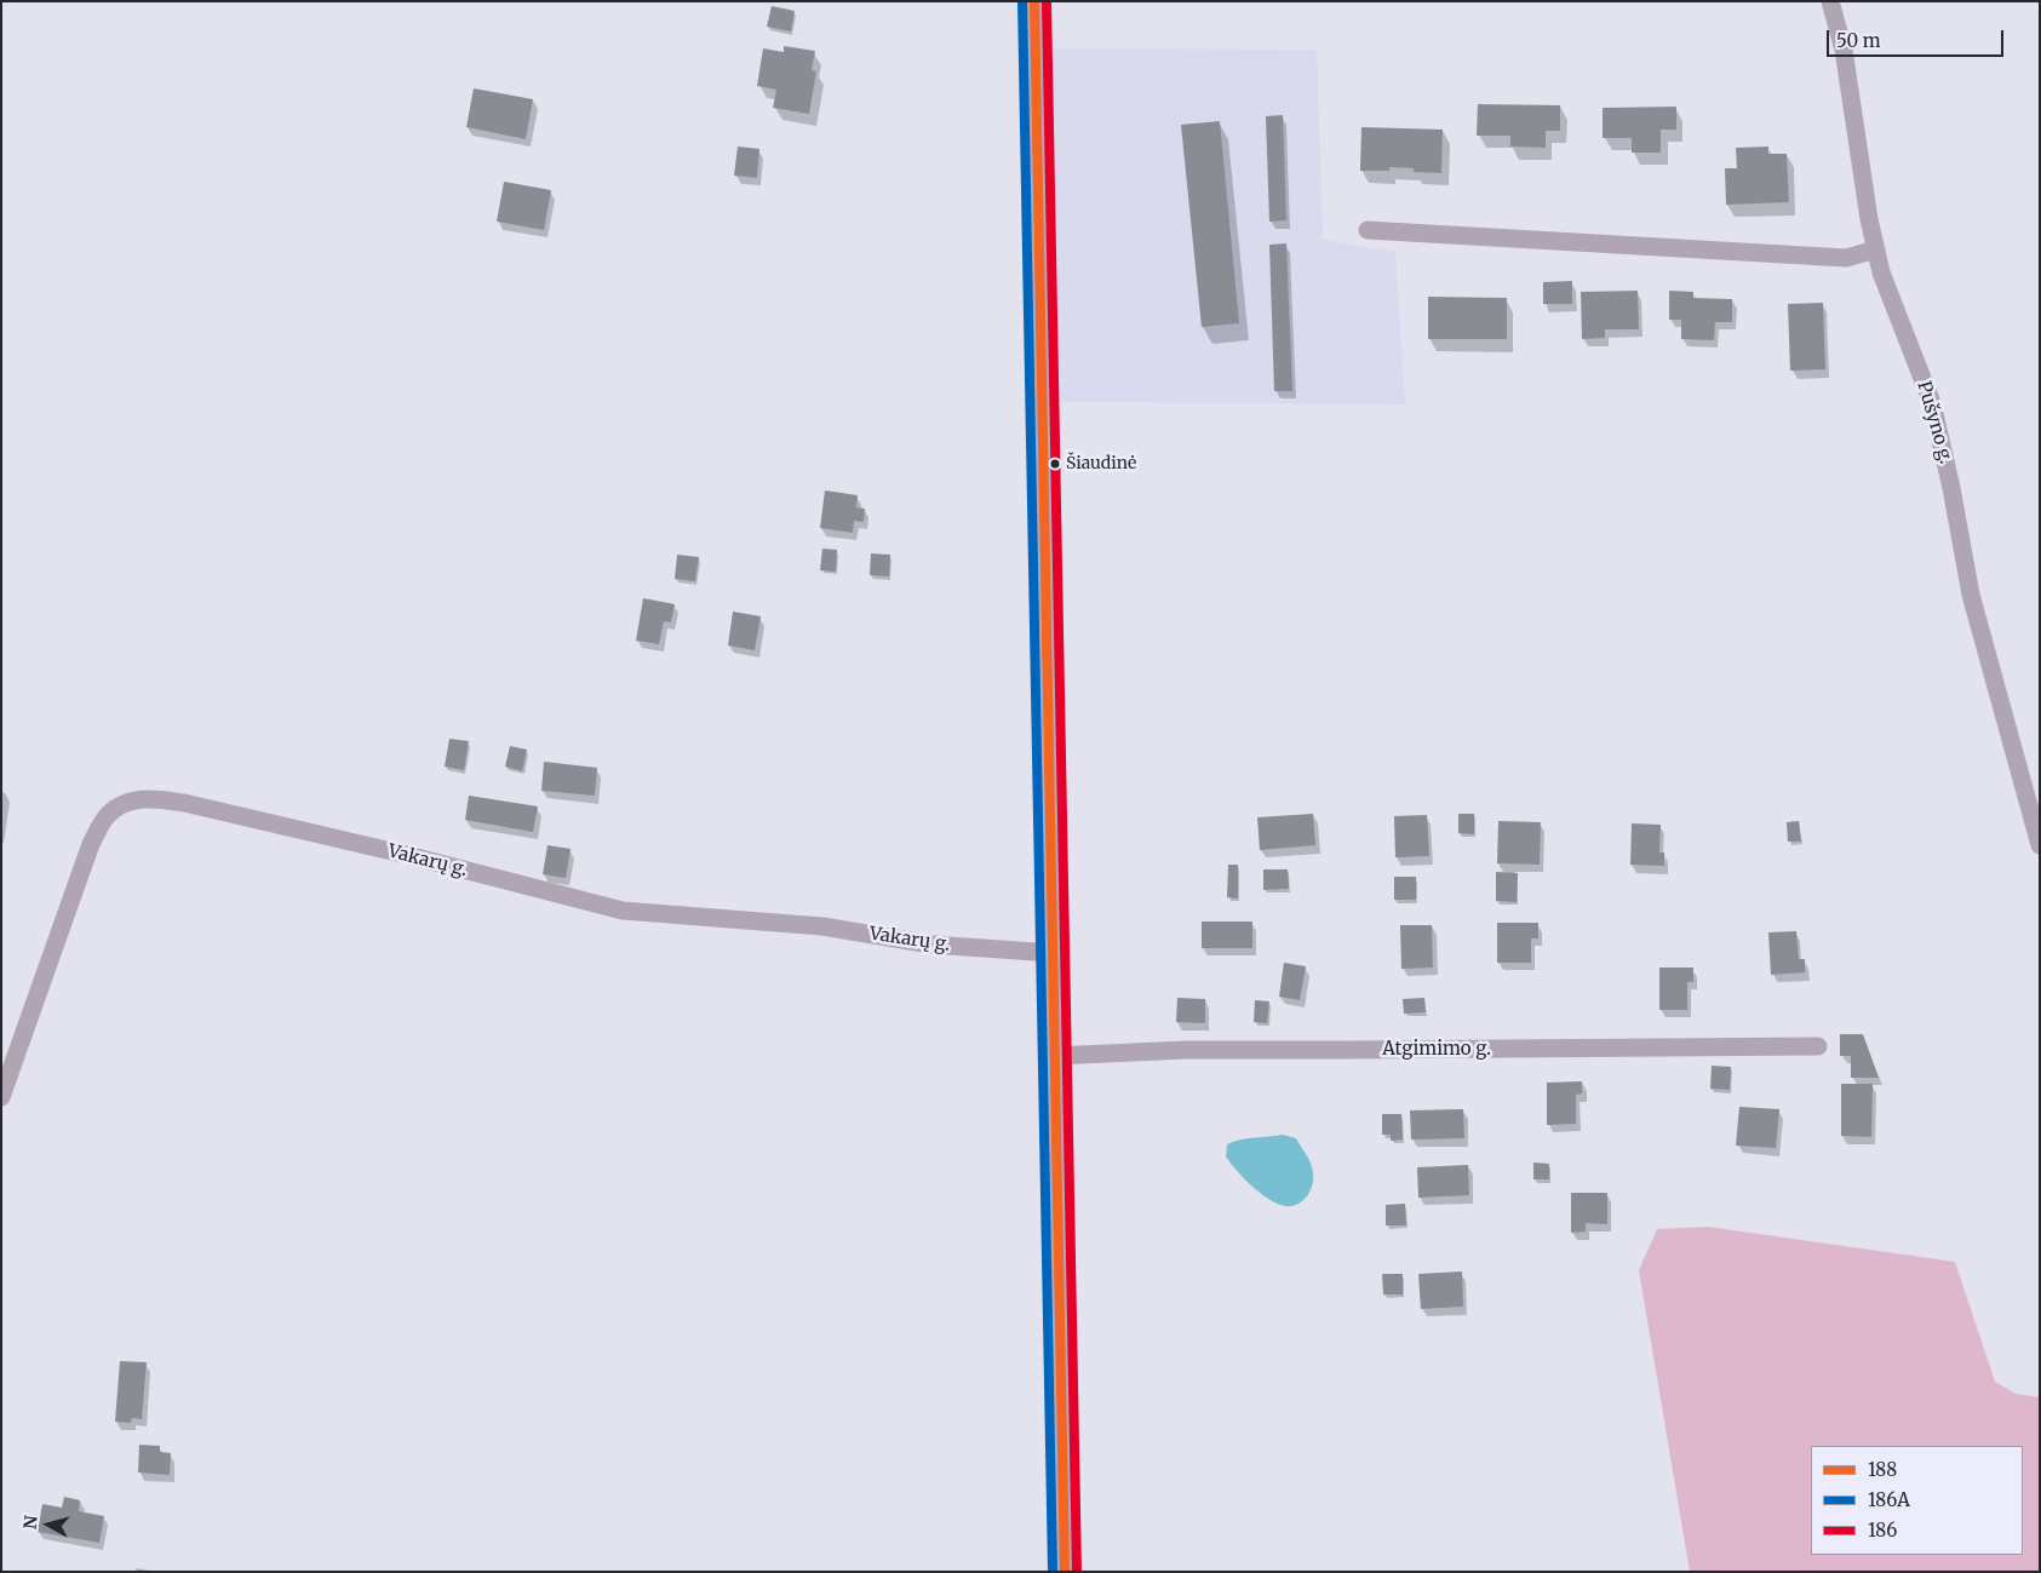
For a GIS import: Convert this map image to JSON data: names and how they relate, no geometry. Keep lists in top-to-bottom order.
{
  "streets": {
    "street": ["Pušyno g.", "Vakarų g.", "Atgimimo g."]
  },
  "places": ["Šiaudinė"],
  "lines": ["transit line 188", "transit line 186A", "transit line 186"],
  "legend": ["188", "186A", "186"],
  "scale_bar": "50 m",
  "north": "left"
}
